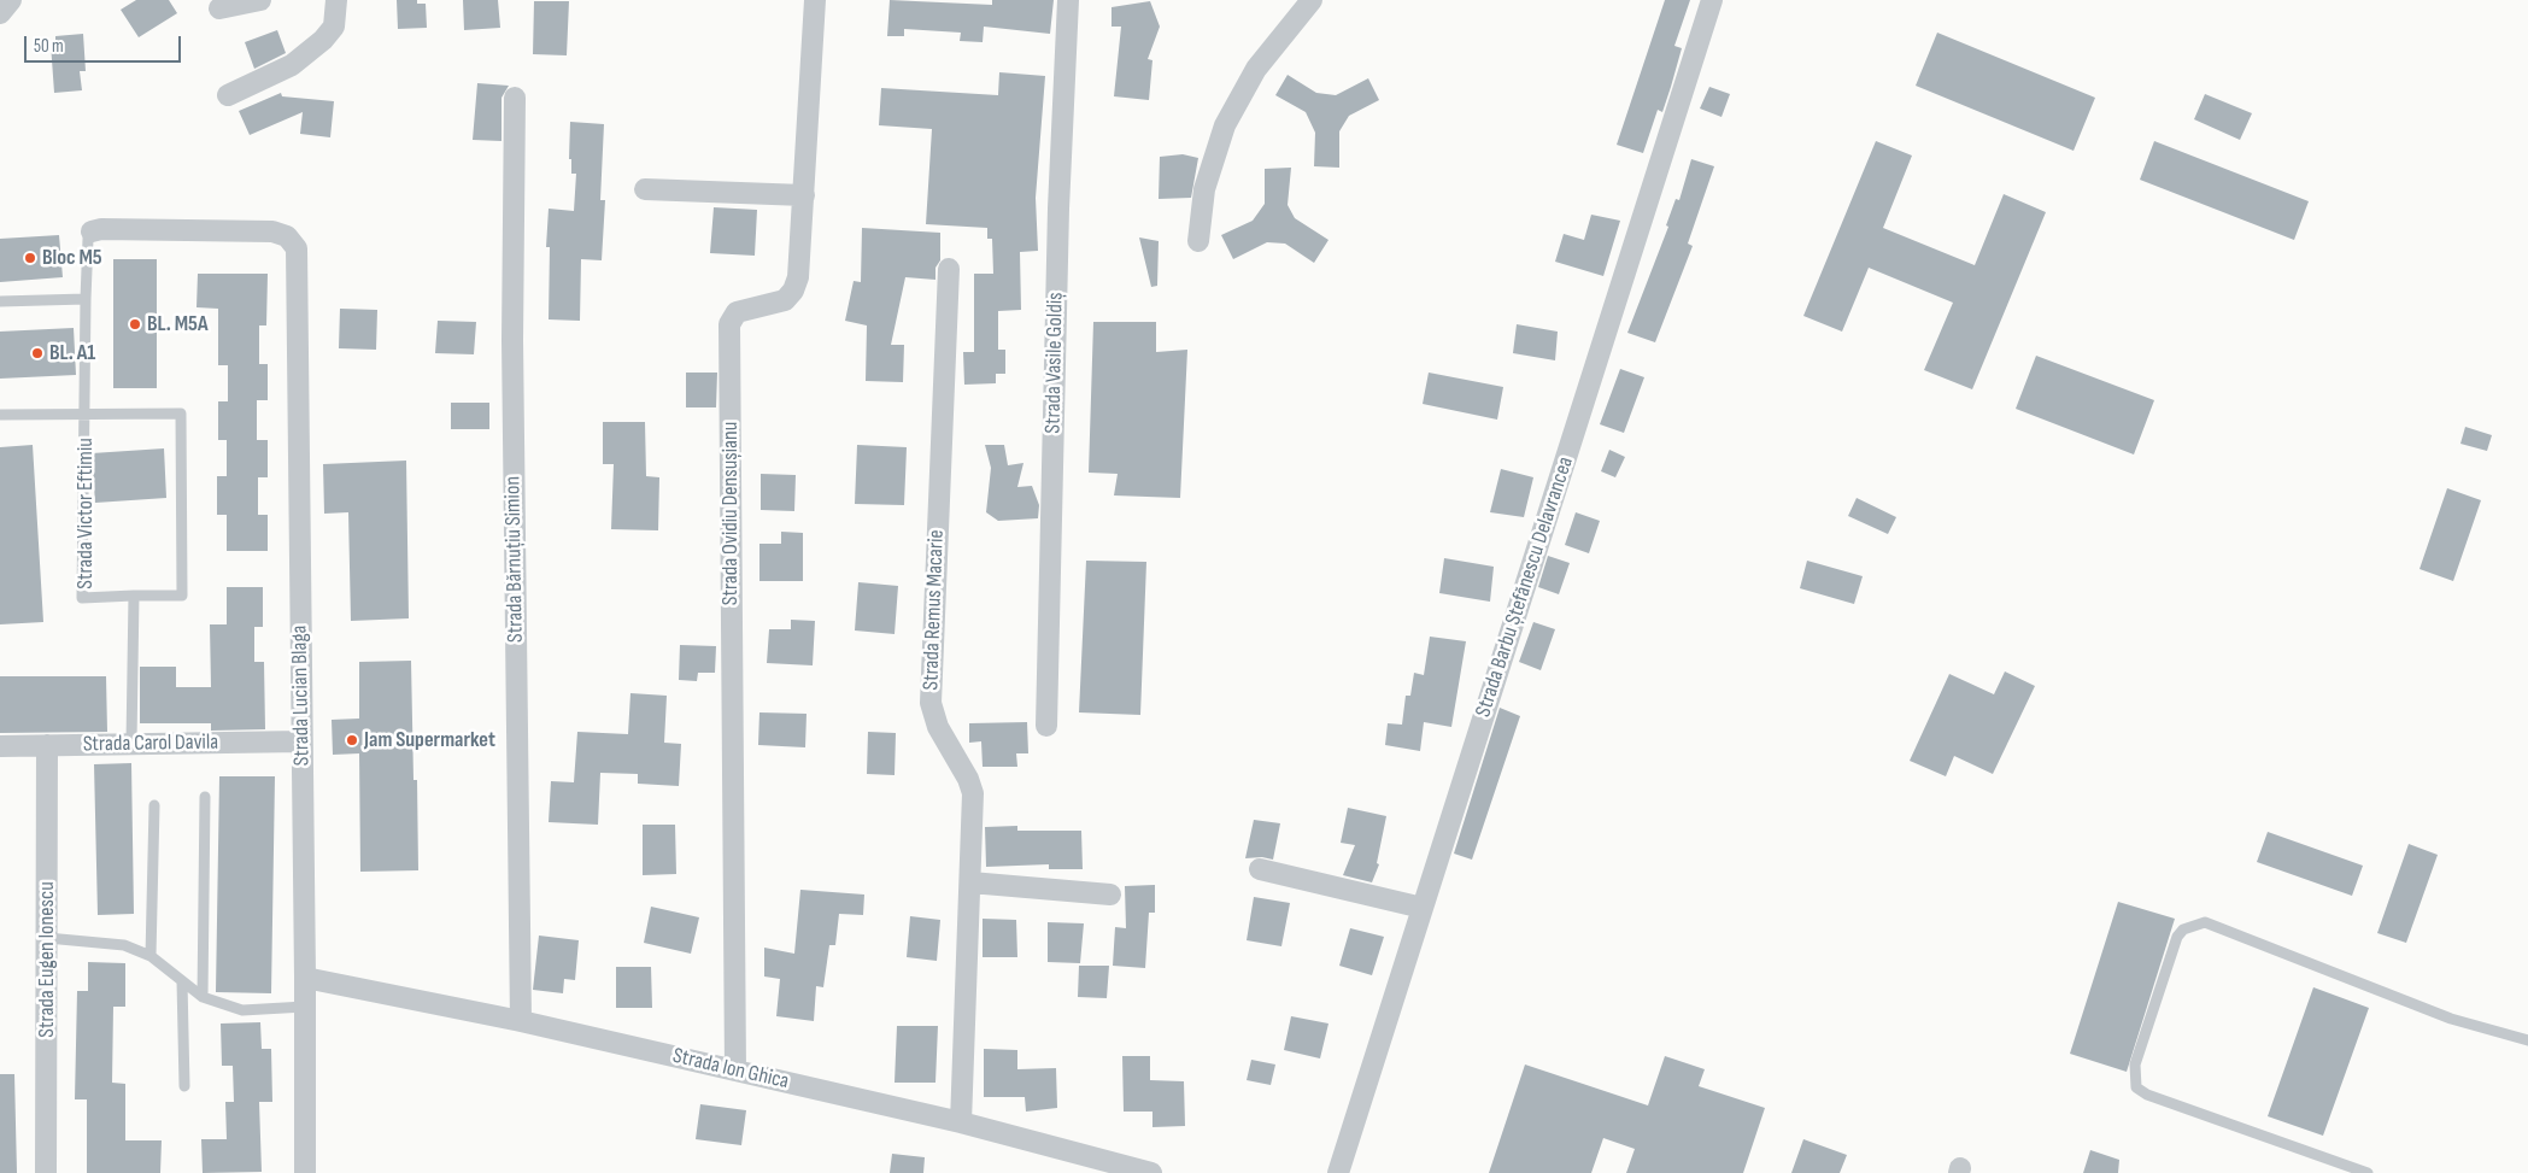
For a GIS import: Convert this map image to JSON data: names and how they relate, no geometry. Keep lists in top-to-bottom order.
{
  "streets": {
    "street": [
      "Strada Vasile Goldiș",
      "Strada Victor Eftimiu",
      "Strada Ovidiu Densușianu",
      "Strada Bărnuțiu Simion",
      "Strada Barbu Ștefănescu Delavrancea",
      "Strada Remus Macarie",
      "Strada Lucian Blaga",
      "Strada Carol Davila",
      "Strada Eugen Ionescu",
      "Strada Ion Ghica"
    ]
  },
  "crossings": [
    ["Strada Victor Eftimiu", "Strada Lucian Blaga"],
    ["Strada Ovidiu Densușianu", "Strada Ion Ghica"],
    ["Strada Bărnuțiu Simion", "Strada Ion Ghica"],
    ["Strada Remus Macarie", "Strada Ion Ghica"],
    ["Strada Lucian Blaga", "Strada Carol Davila"],
    ["Strada Lucian Blaga", "Strada Ion Ghica"],
    ["Strada Carol Davila", "Strada Eugen Ionescu"]
  ],
  "places": [
    "Bloc M5",
    "BL. M5A",
    "BL. A1",
    "Jam Supermarket"
  ],
  "scale_bar": "50 m"
}
